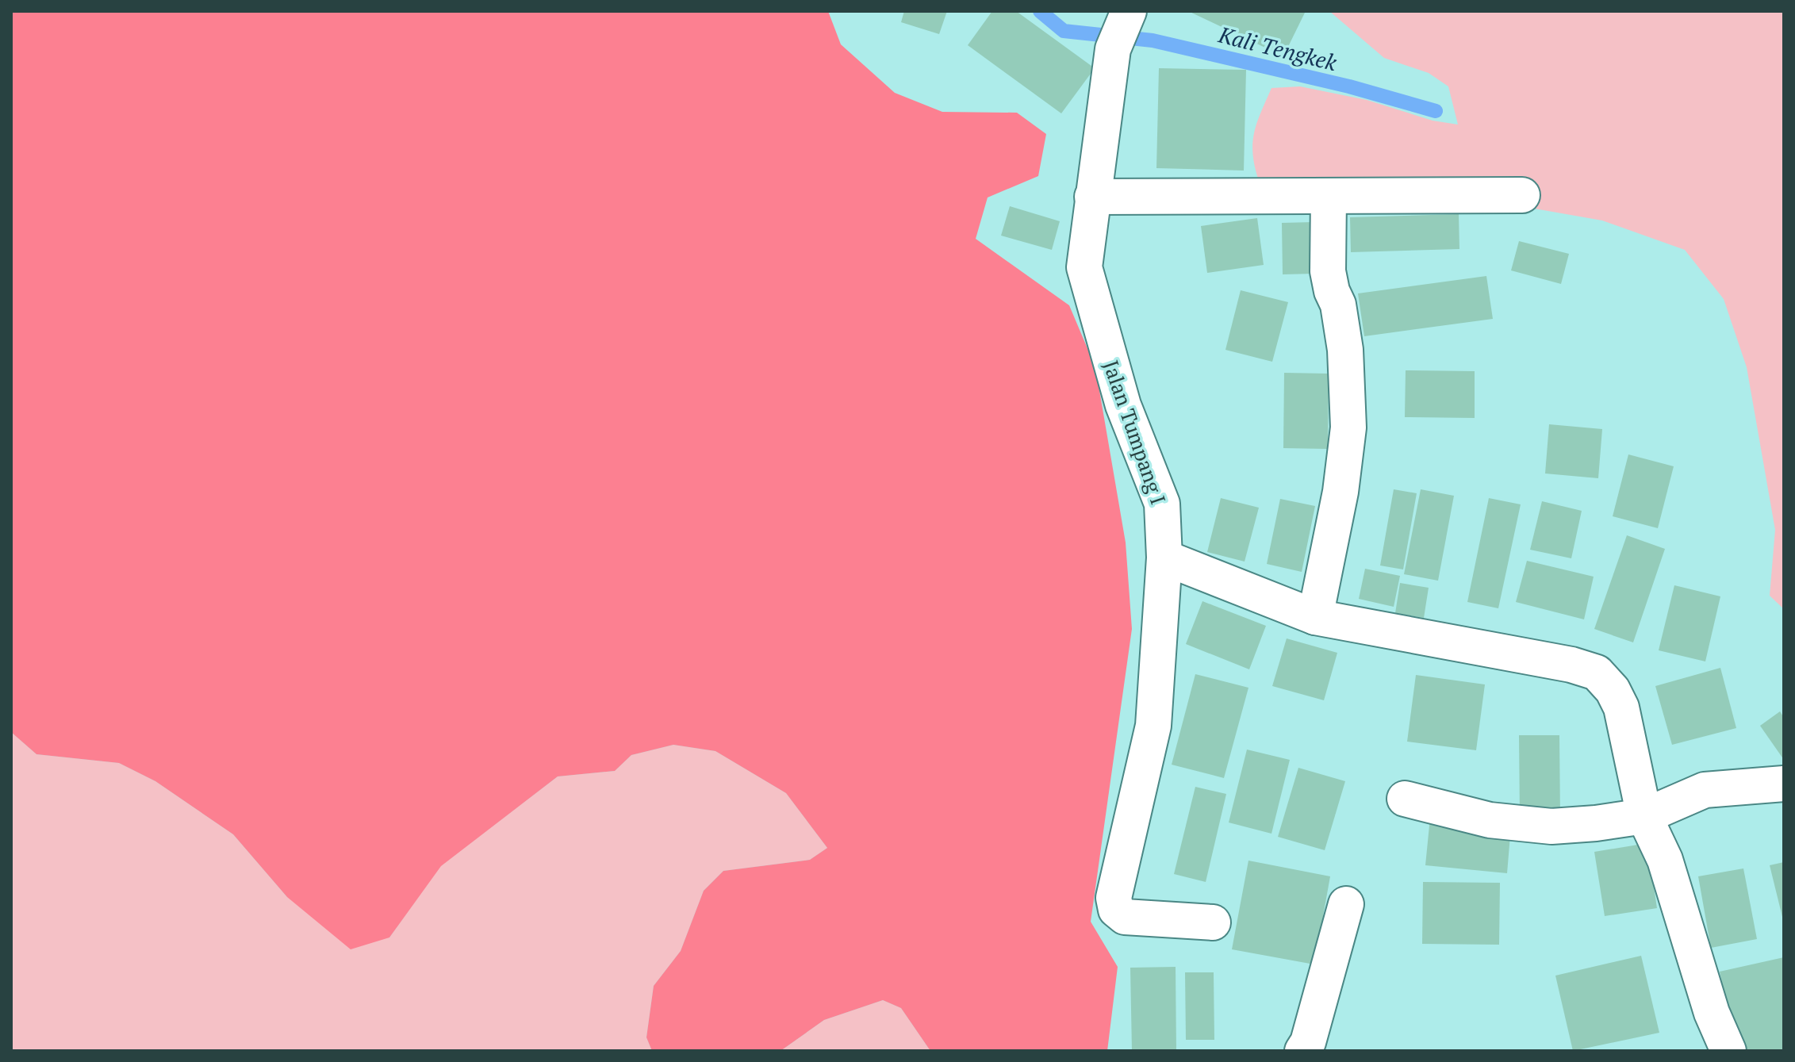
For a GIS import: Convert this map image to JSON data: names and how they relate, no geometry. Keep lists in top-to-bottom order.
{
  "streets": {
    "street": ["Jalan Tumpang I"]
  },
  "water": ["Kali Tengkek"]
}
